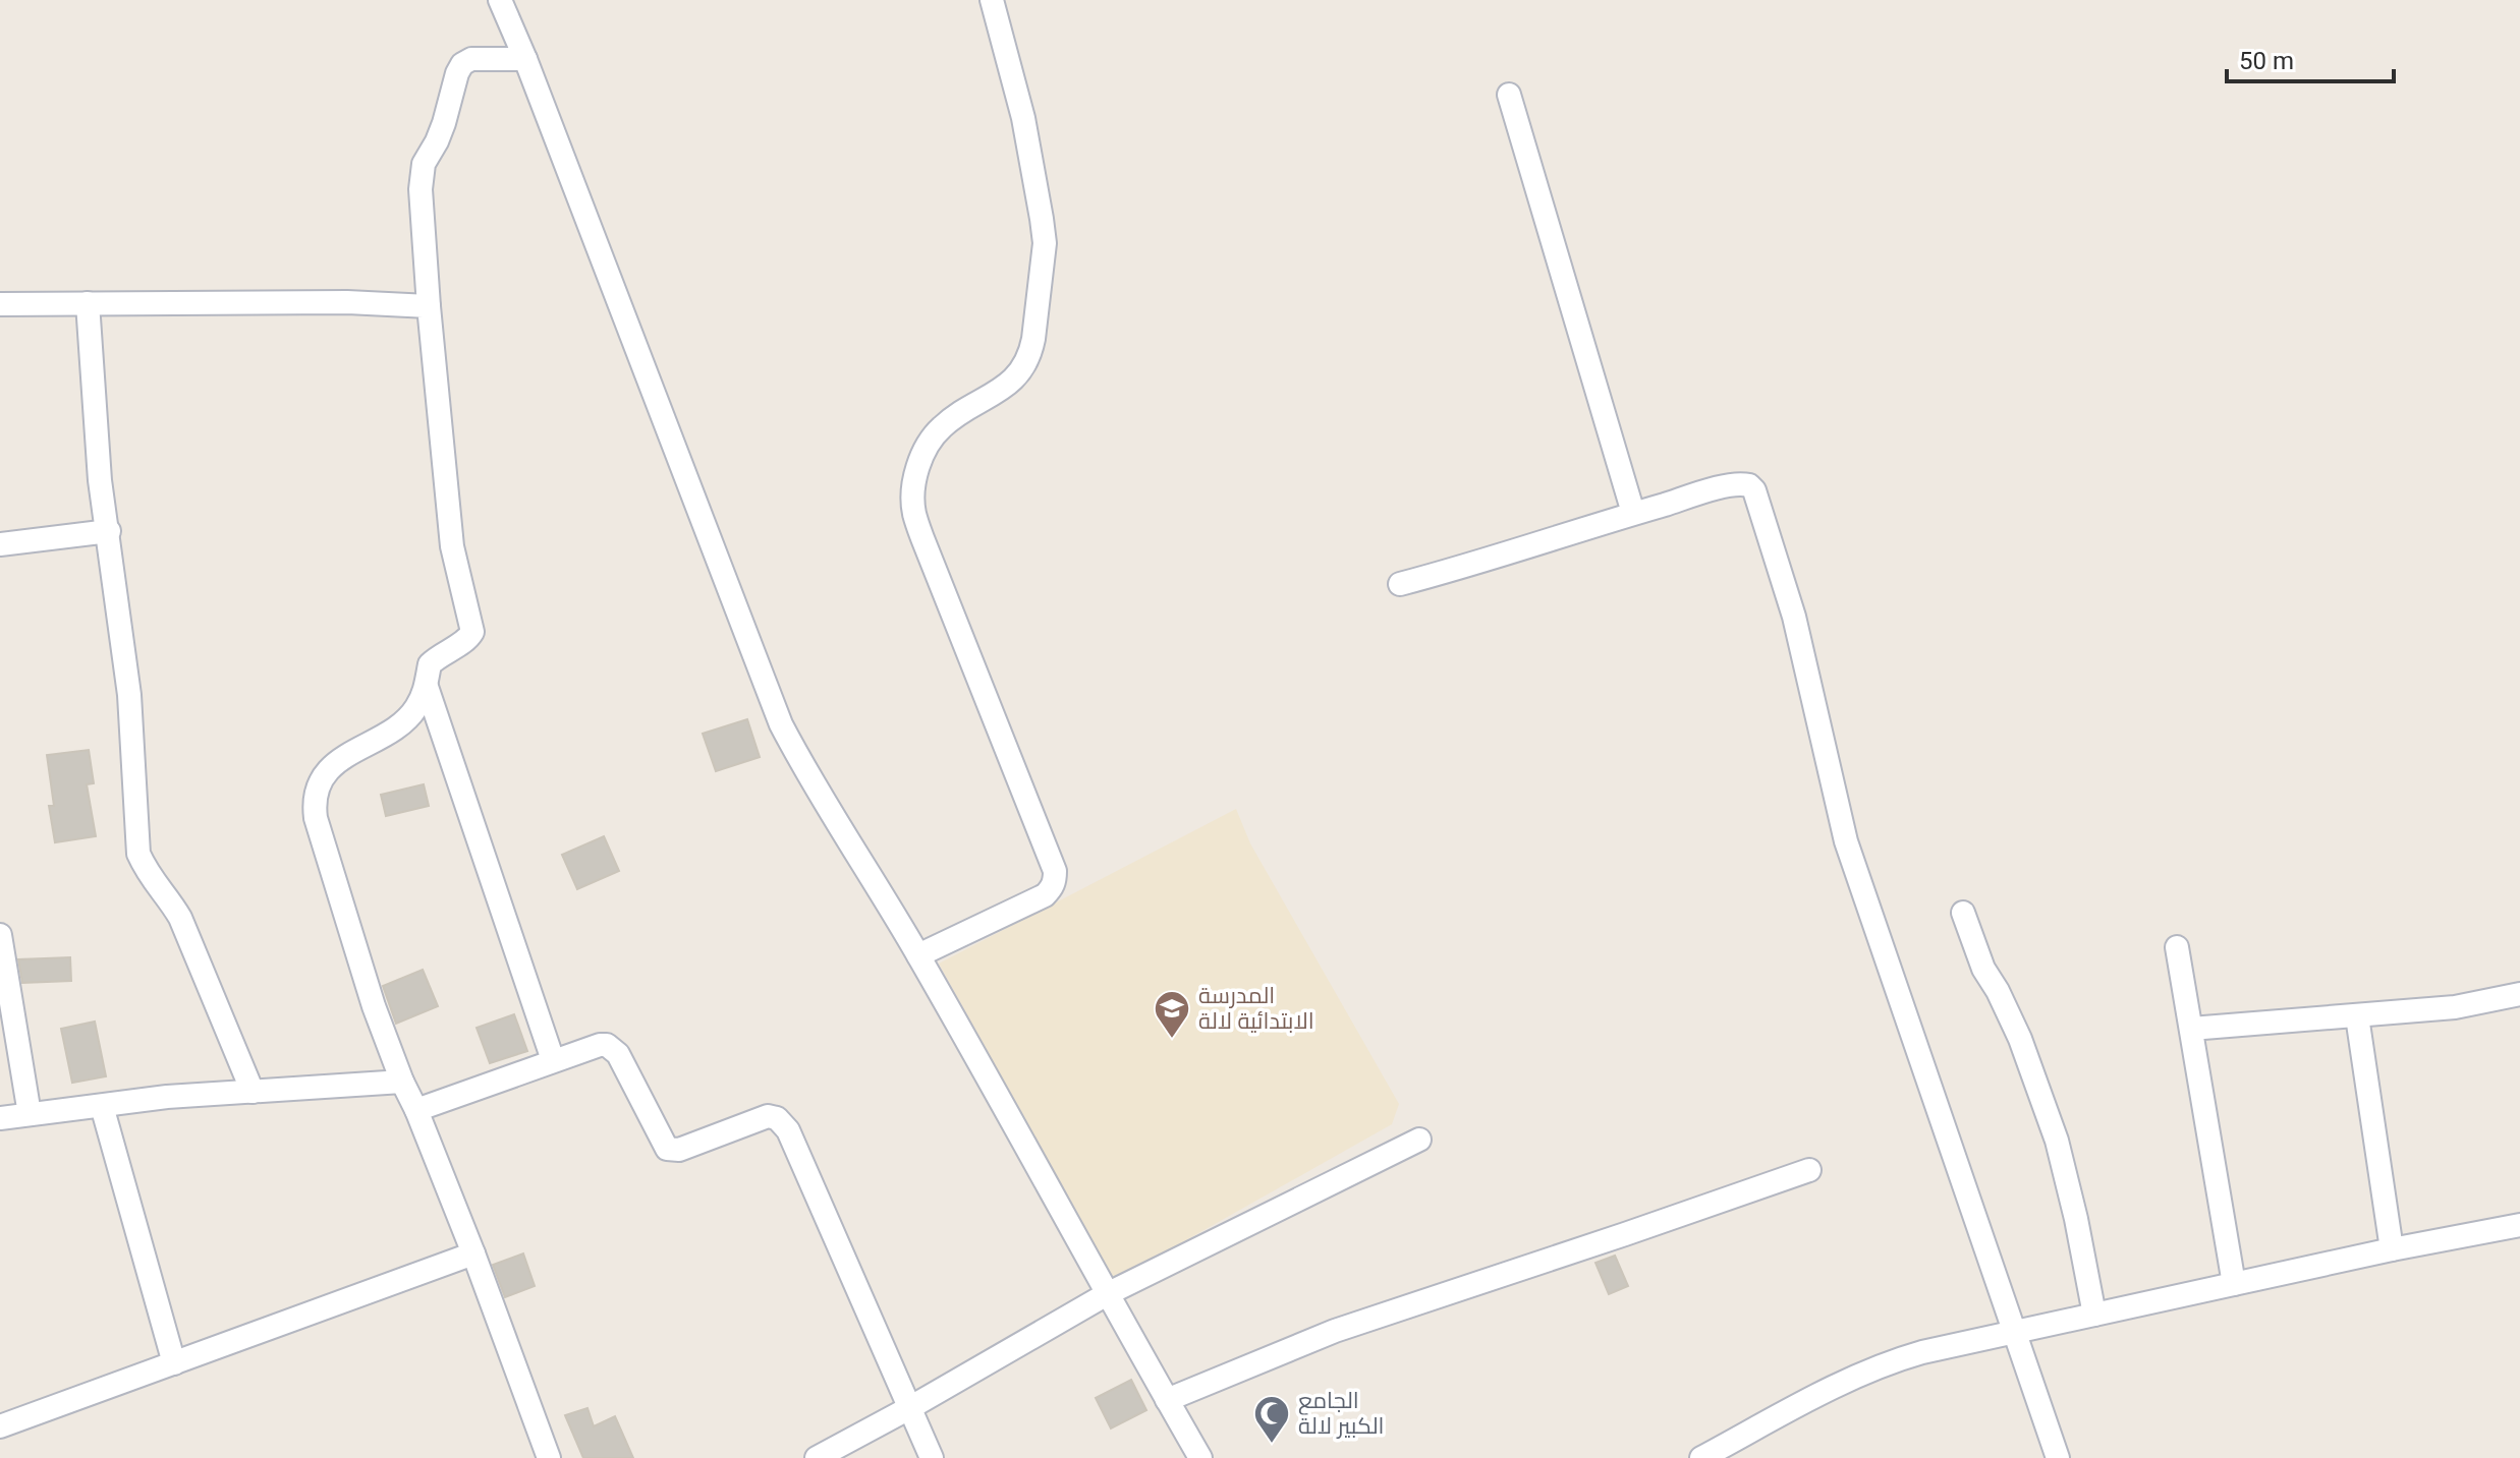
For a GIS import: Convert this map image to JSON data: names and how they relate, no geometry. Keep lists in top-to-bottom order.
{
  "places": {
    "school or university": ["المدرسة الابتدائية لالة"],
    "mosque": ["الجامع الكبير لالة"]
  },
  "scale_bar": "50 m"
}
